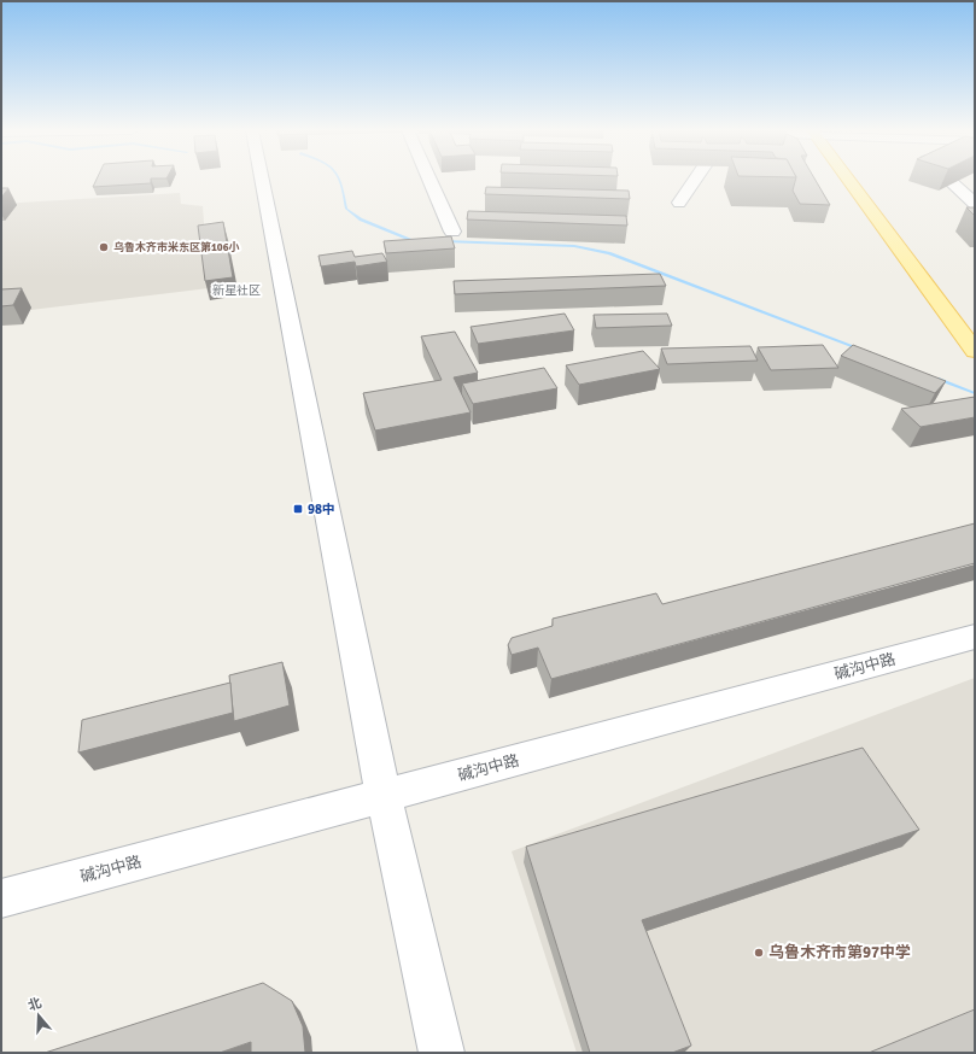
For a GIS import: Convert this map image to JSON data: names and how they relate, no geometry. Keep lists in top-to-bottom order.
{
  "streets": {
    "street": ["碱沟中路"]
  },
  "districts": ["新星社区"],
  "places": {
    "other": ["乌鲁木齐市米东区第106小", "乌鲁木齐市第97中学"],
    "transit": ["98中"]
  },
  "north": "top"
}
